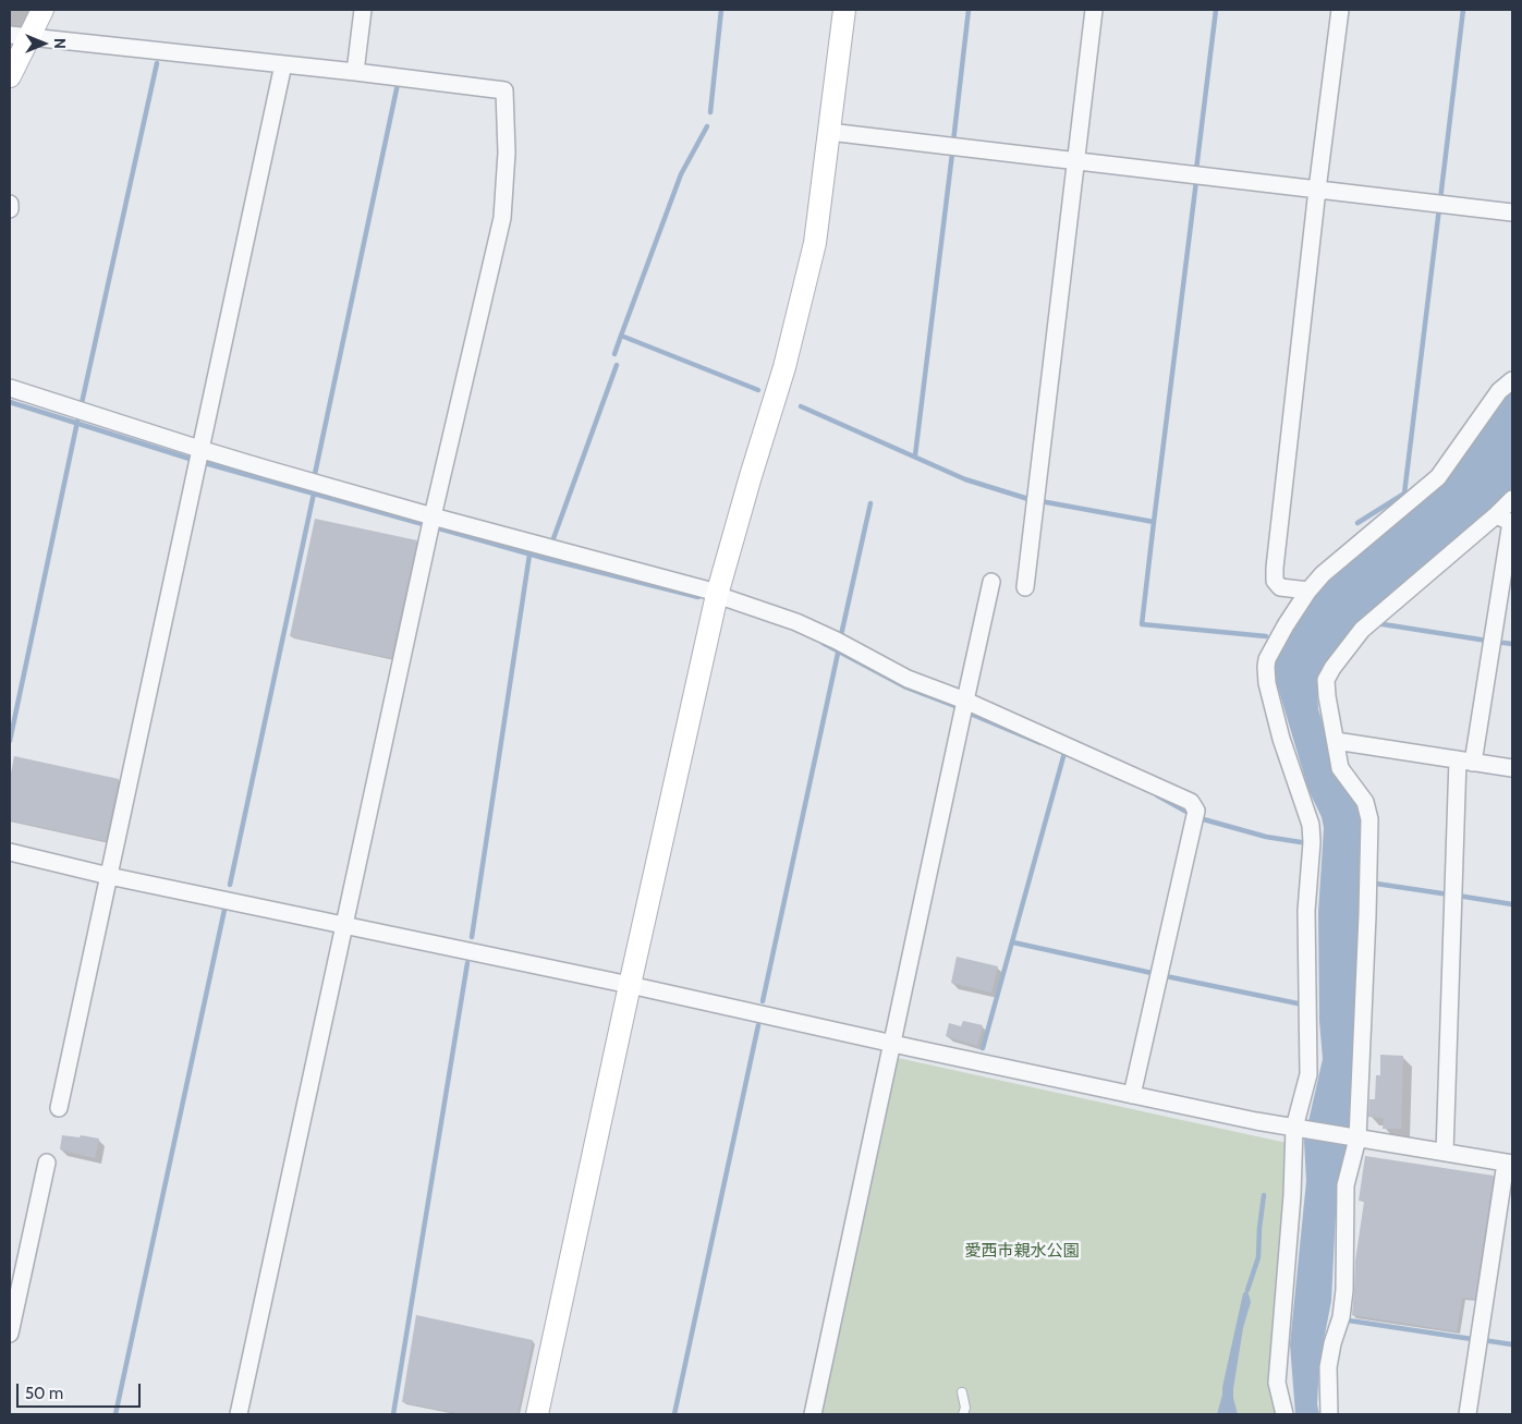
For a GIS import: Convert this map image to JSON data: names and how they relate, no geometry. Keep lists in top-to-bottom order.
{
  "parks": ["愛西市親水公園"],
  "scale_bar": "50 m",
  "north": "right"
}
